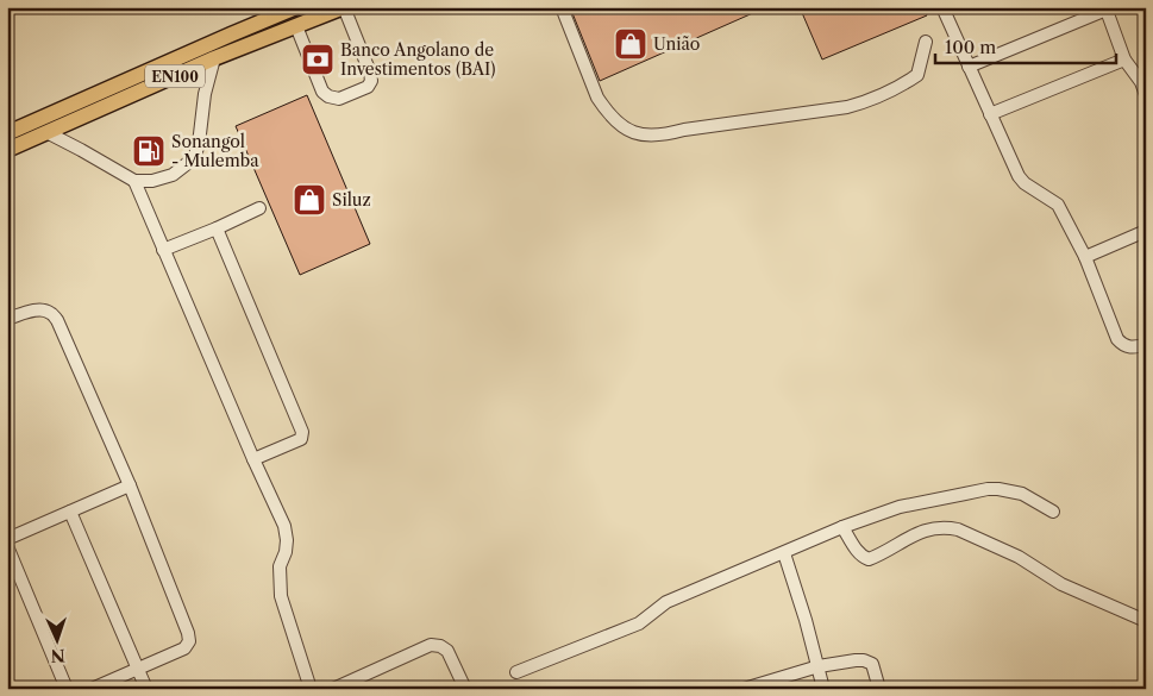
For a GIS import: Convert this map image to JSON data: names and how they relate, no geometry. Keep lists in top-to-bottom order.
{
  "streets": {
    "main road": ["EN100"]
  },
  "places": {
    "shop": ["União", "Siluz"],
    "bank": ["Banco Angolano de Investimentos (BAI)"],
    "fuel station": ["Sonangol - Mulemba"]
  },
  "scale_bar": "100 m",
  "north": "bottom"
}
